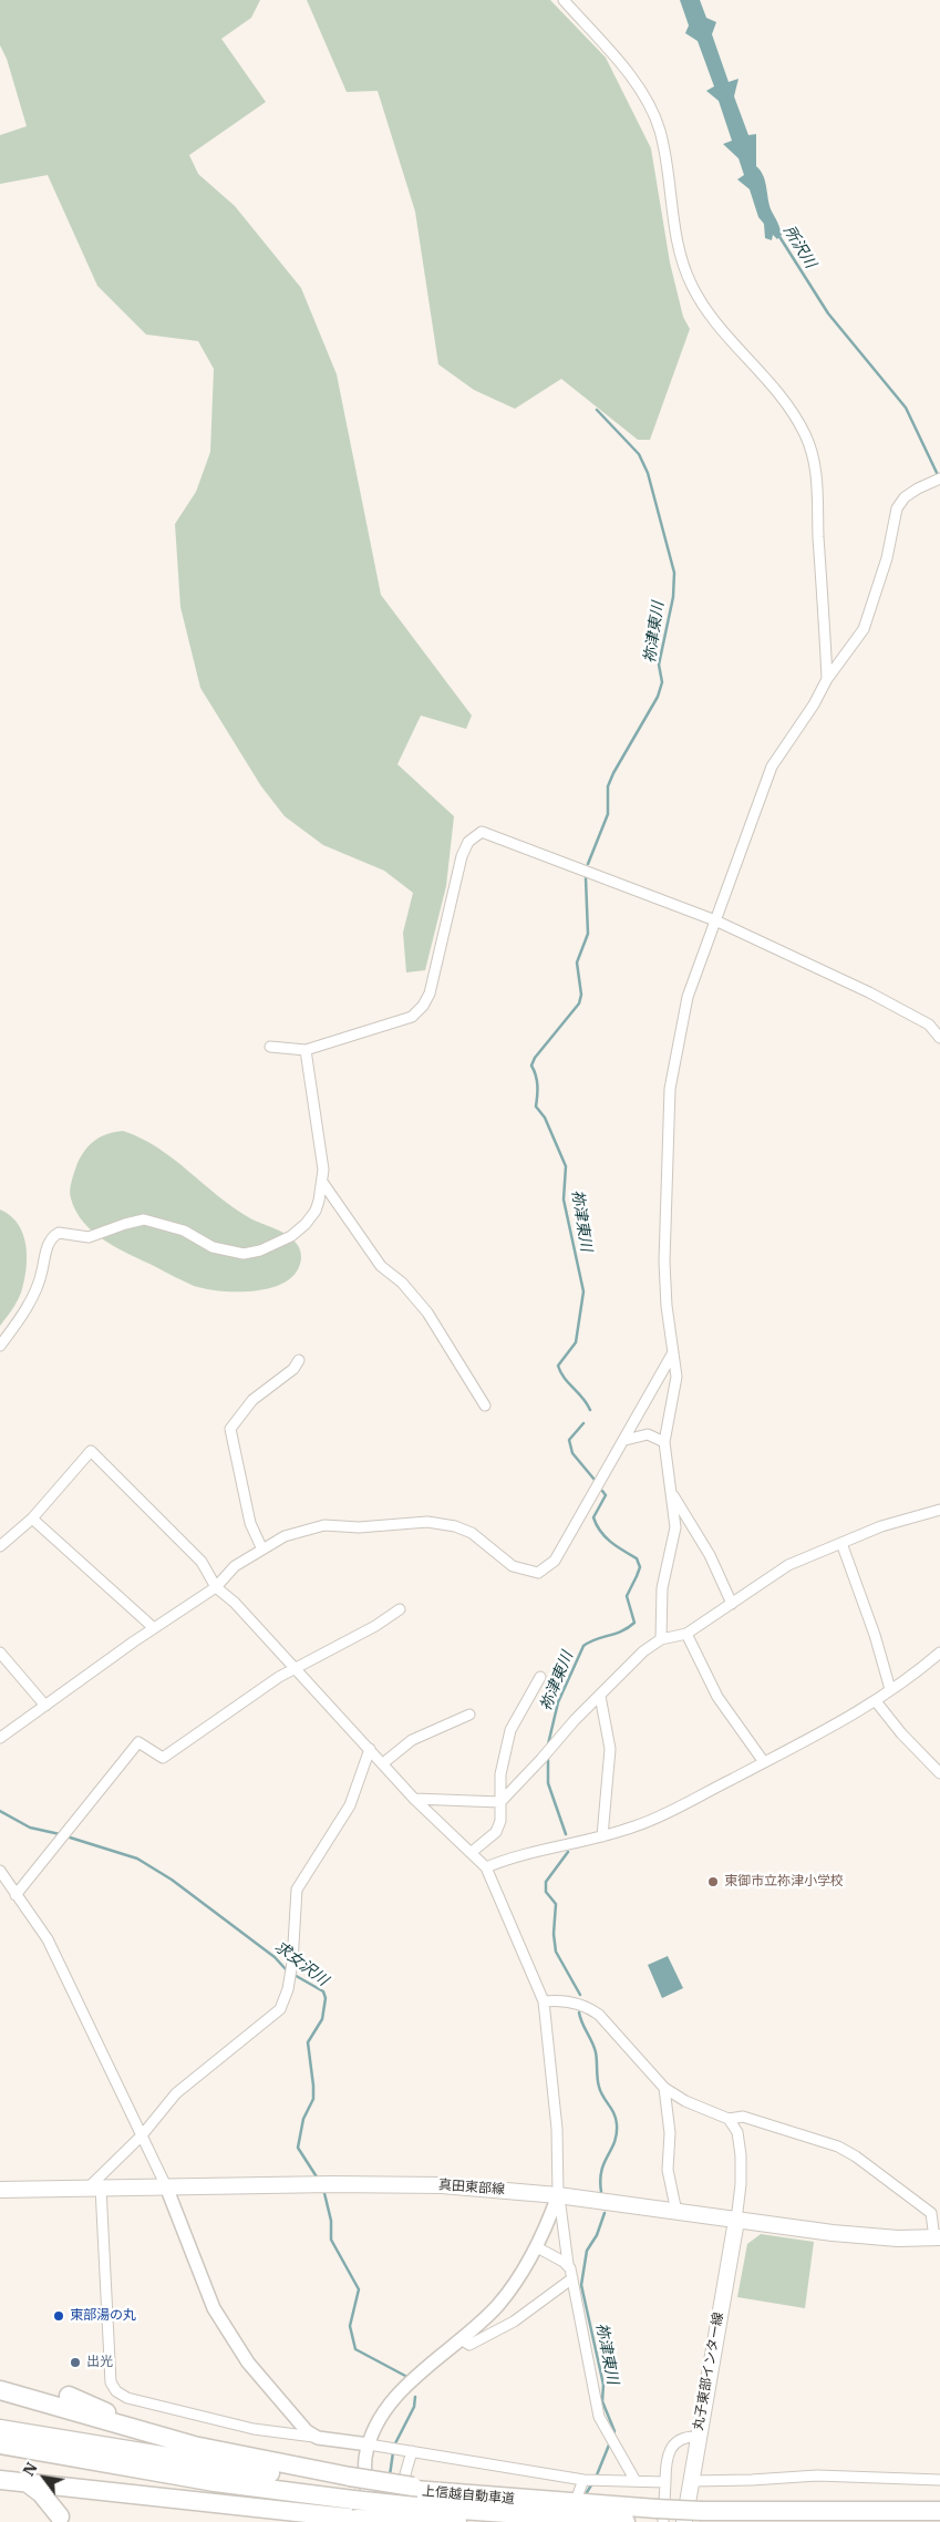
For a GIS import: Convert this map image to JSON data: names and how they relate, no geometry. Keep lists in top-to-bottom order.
{
  "streets": {
    "highway": ["上信越自動車道"],
    "main road": ["真田東部線", "丸子東部インター線"]
  },
  "crossings": [
    ["真田東部線", "丸子東部インター線"]
  ],
  "water": ["所沢川", "祢津東川", "求女沢川"],
  "places": ["東御市立祢津小学校", "東部湯の丸", "出光"],
  "north": "top left"
}
